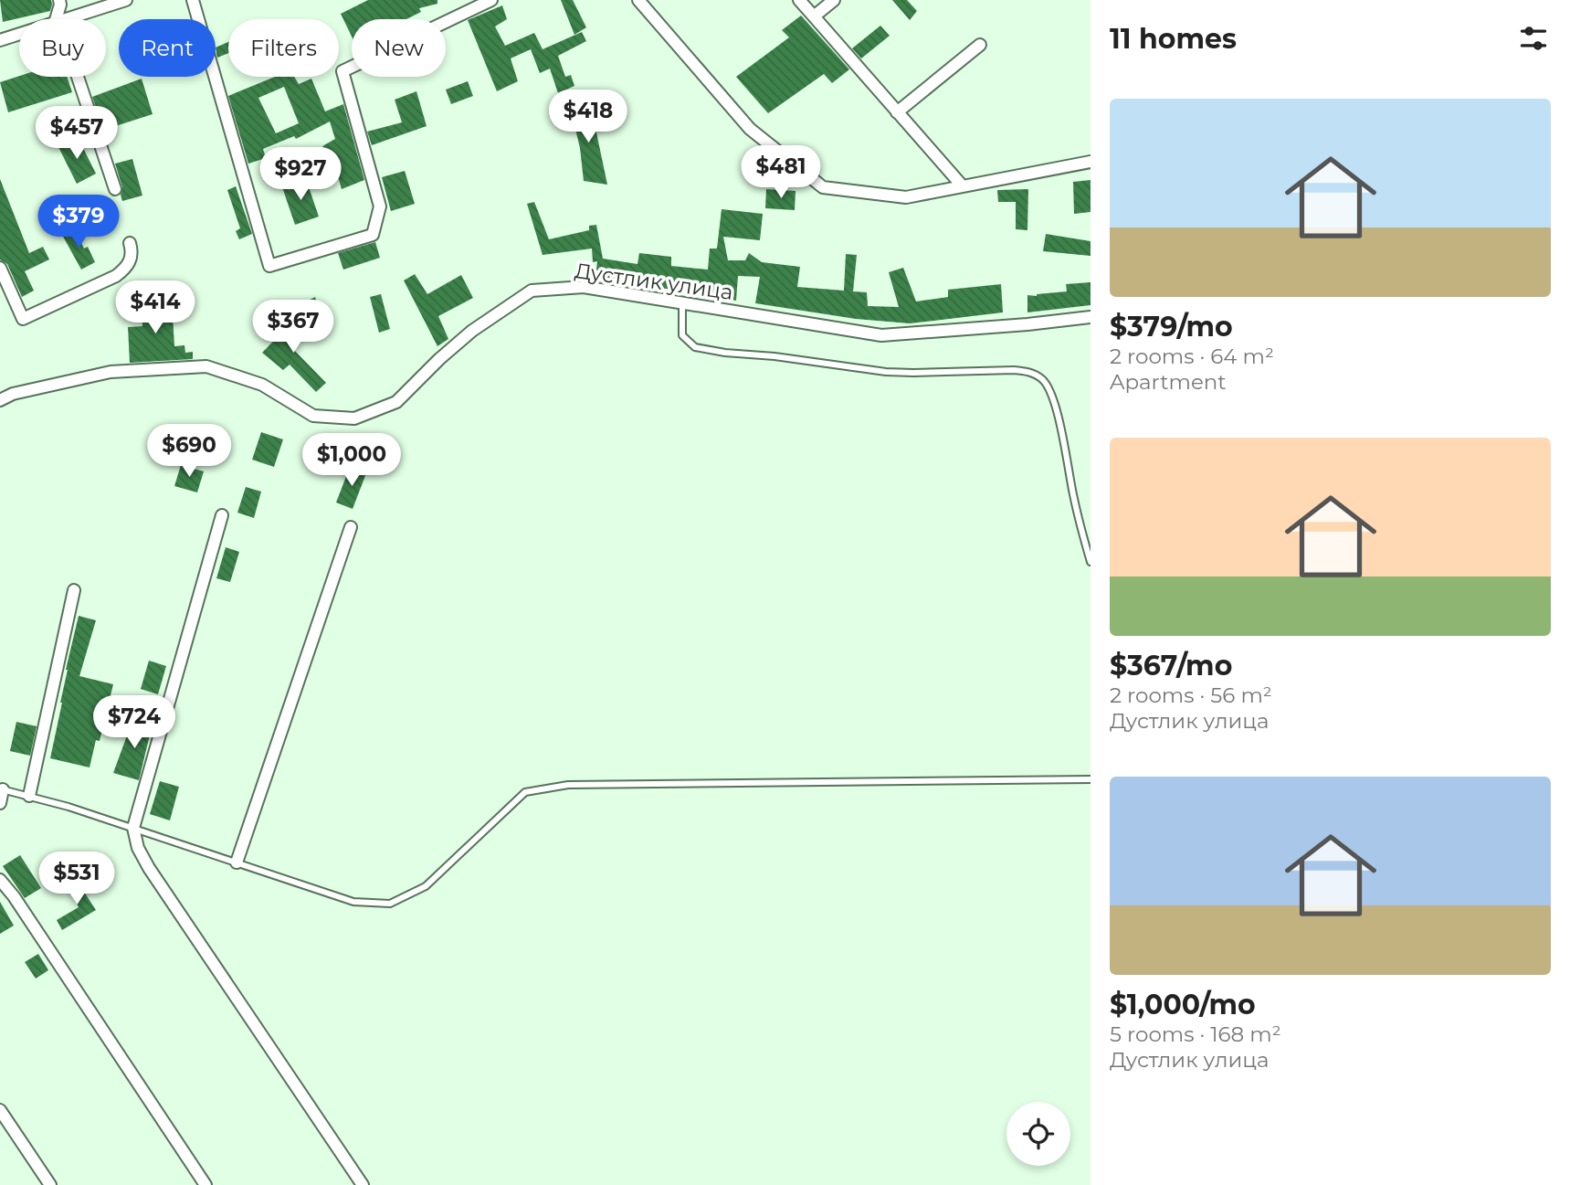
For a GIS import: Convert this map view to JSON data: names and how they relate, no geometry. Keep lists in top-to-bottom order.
{
  "streets": {
    "street": ["Дустлик улица"]
  },
  "page": {
    "heading": "11 homes",
    "chip": [
      "Buy",
      "Rent",
      "Filters",
      "New"
    ],
    "list": [
      {
        "name": "$379/mo",
        "note": "2 rooms · 64 m² · Apartment"
      },
      {
        "name": "$367/mo",
        "note": "2 rooms · 56 m² · Дустлик улица"
      },
      {
        "name": "$1,000/mo",
        "note": "5 rooms · 168 m² · Дустлик улица"
      }
    ],
    "price": [
      "$418",
      "$457",
      "$481",
      "$927",
      "$379",
      "$414",
      "$367",
      "$690",
      "$1,000",
      "$724",
      "$531"
    ]
  }
}
